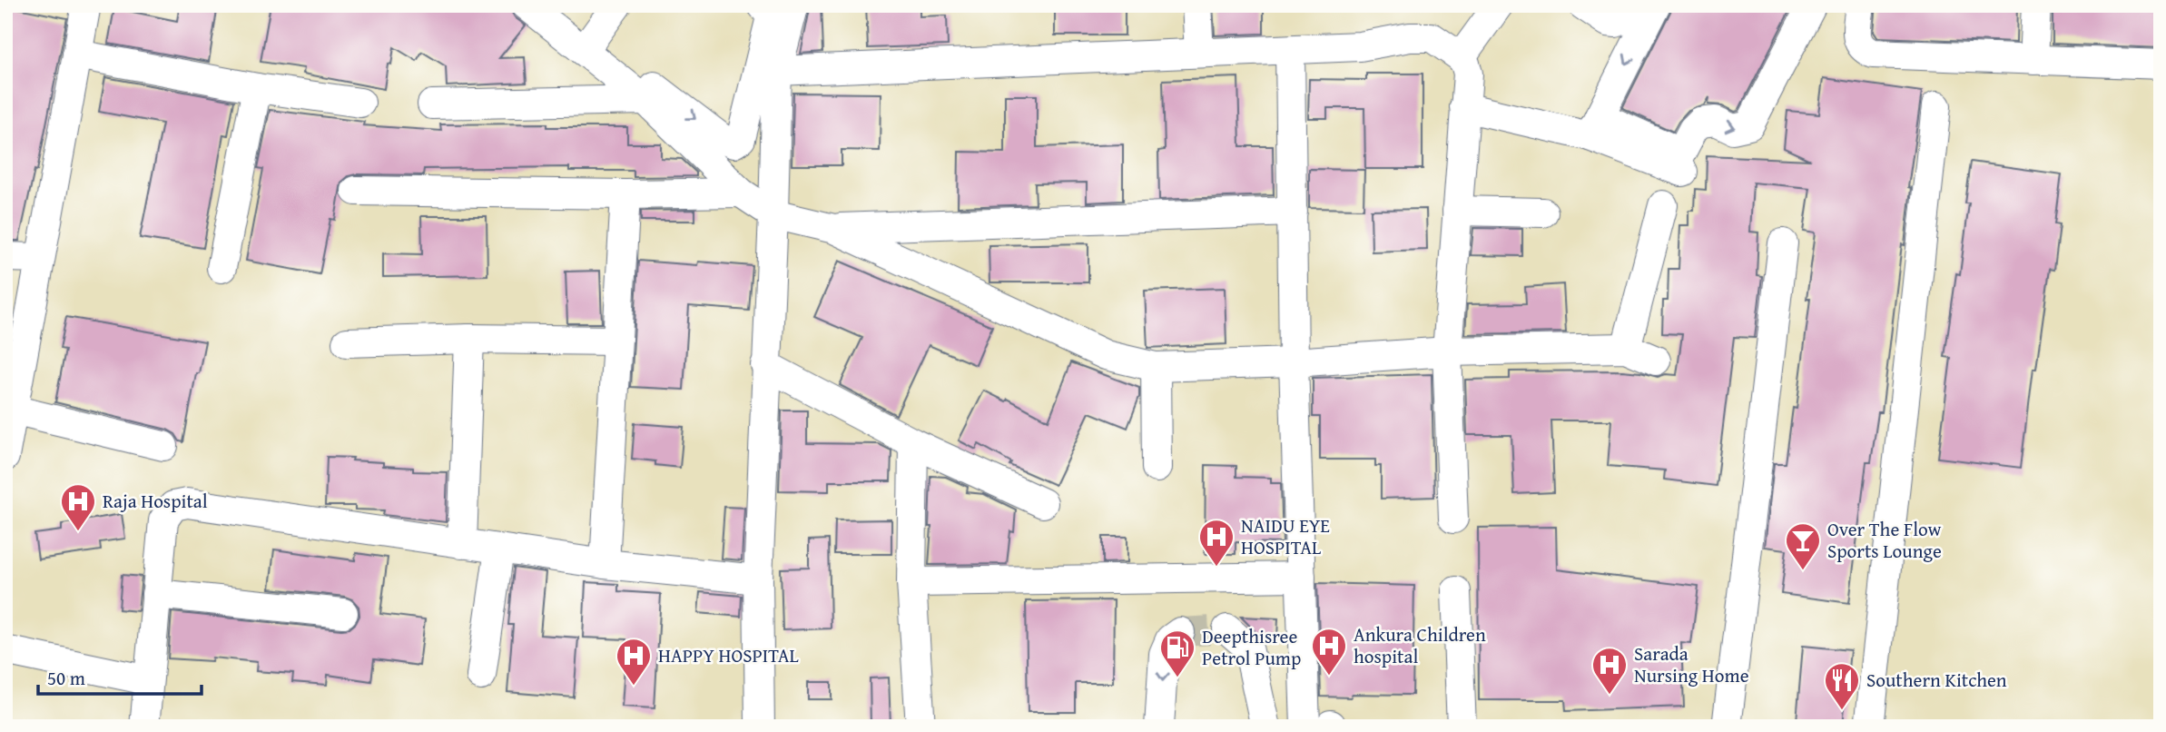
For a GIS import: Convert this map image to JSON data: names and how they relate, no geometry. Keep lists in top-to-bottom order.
{
  "places": {
    "hospital": [
      "Raja Hospital",
      "NAIDU EYE HOSPITAL",
      "Ankura Children hospital",
      "HAPPY HOSPITAL",
      "Sarada Nursing Home"
    ],
    "bar": ["Over The Flow Sports Lounge"],
    "fuel station": ["Deepthisree Petrol Pump"],
    "restaurant": ["Southern Kitchen"]
  },
  "scale_bar": "50 m"
}
